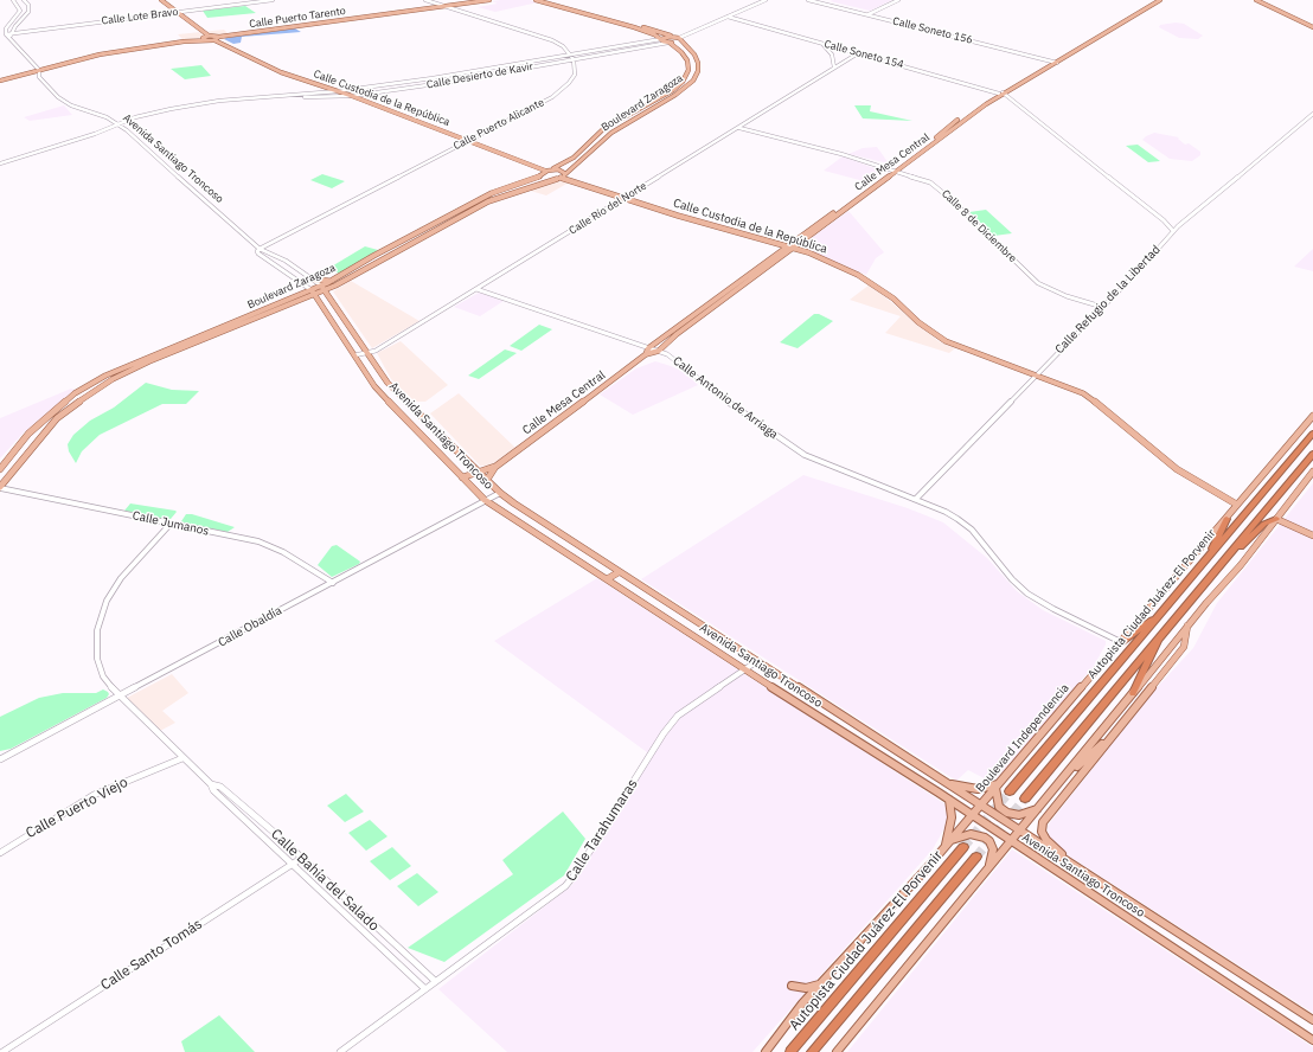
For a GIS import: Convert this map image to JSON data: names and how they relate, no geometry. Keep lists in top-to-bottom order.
{
  "streets": {
    "highway": ["Autopista Ciudad Juárez-El Porvenir"],
    "main road": [
      "Calle Puerto Tarento",
      "Calle Custodia de la República",
      "Boulevard Zaragoza",
      "Avenida Santiago Troncoso",
      "Calle Mesa Central",
      "Boulevard Independencia"
    ],
    "street": [
      "Calle Lote Bravo",
      "Calle Soneto 156",
      "Calle Soneto 154",
      "Calle Desierto de Kavir",
      "Calle Puerto Alicante",
      "Calle Río del Norte",
      "Calle 8 de Diciembre",
      "Calle Refugio de la Libertad",
      "Calle Antonio de Arriaga",
      "Calle Jumanos",
      "Calle Obaldía",
      "Calle Puerto Viejo",
      "Calle Tarahumaras",
      "Calle Bahía del Salado",
      "Calle Santo Tomás"
    ]
  },
  "crossings": [
    ["Calle Lote Bravo", "Avenida Santiago Troncoso"],
    ["Calle Soneto 156", "Calle Mesa Central"],
    ["Calle Soneto 154", "Calle Mesa Central"],
    ["Calle Soneto 154", "Calle Río del Norte"],
    ["Calle Soneto 154", "Calle Refugio de la Libertad"],
    ["Calle Desierto de Kavir", "Calle Custodia de la República"],
    ["Calle Desierto de Kavir", "Boulevard Zaragoza"],
    ["Calle Desierto de Kavir", "Calle Puerto Alicante"],
    ["Calle Desierto de Kavir", "Avenida Santiago Troncoso"],
    ["Calle Custodia de la República", "Boulevard Zaragoza"],
    ["Calle Custodia de la República", "Calle Puerto Alicante"],
    ["Calle Custodia de la República", "Calle Mesa Central"],
    ["Calle Custodia de la República", "Calle Río del Norte"],
    ["Calle Custodia de la República", "Calle Refugio de la Libertad"],
    ["Calle Custodia de la República", "Boulevard Independencia"],
    ["Boulevard Zaragoza", "Avenida Santiago Troncoso"],
    ["Boulevard Zaragoza", "Calle Jumanos"],
    ["Calle Puerto Alicante", "Avenida Santiago Troncoso"],
    ["Avenida Santiago Troncoso", "Calle Río del Norte"],
    ["Avenida Santiago Troncoso", "Calle Obaldía"],
    ["Avenida Santiago Troncoso", "Boulevard Independencia"],
    ["Avenida Santiago Troncoso", "Calle Tarahumaras"],
    ["Calle Mesa Central", "Calle 8 de Diciembre"],
    ["Calle Mesa Central", "Calle Antonio de Arriaga"],
    ["Calle Río del Norte", "Calle 8 de Diciembre"],
    ["Calle Río del Norte", "Calle Antonio de Arriaga"],
    ["Calle 8 de Diciembre", "Calle Refugio de la Libertad"],
    ["Calle Refugio de la Libertad", "Calle Antonio de Arriaga"],
    ["Calle Antonio de Arriaga", "Boulevard Independencia"],
    ["Calle Jumanos", "Calle Obaldía"],
    ["Calle Jumanos", "Calle Bahía del Salado"],
    ["Calle Obaldía", "Calle Bahía del Salado"],
    ["Calle Puerto Viejo", "Calle Bahía del Salado"],
    ["Calle Tarahumaras", "Calle Bahía del Salado"],
    ["Calle Bahía del Salado", "Calle Santo Tomás"]
  ]
}
